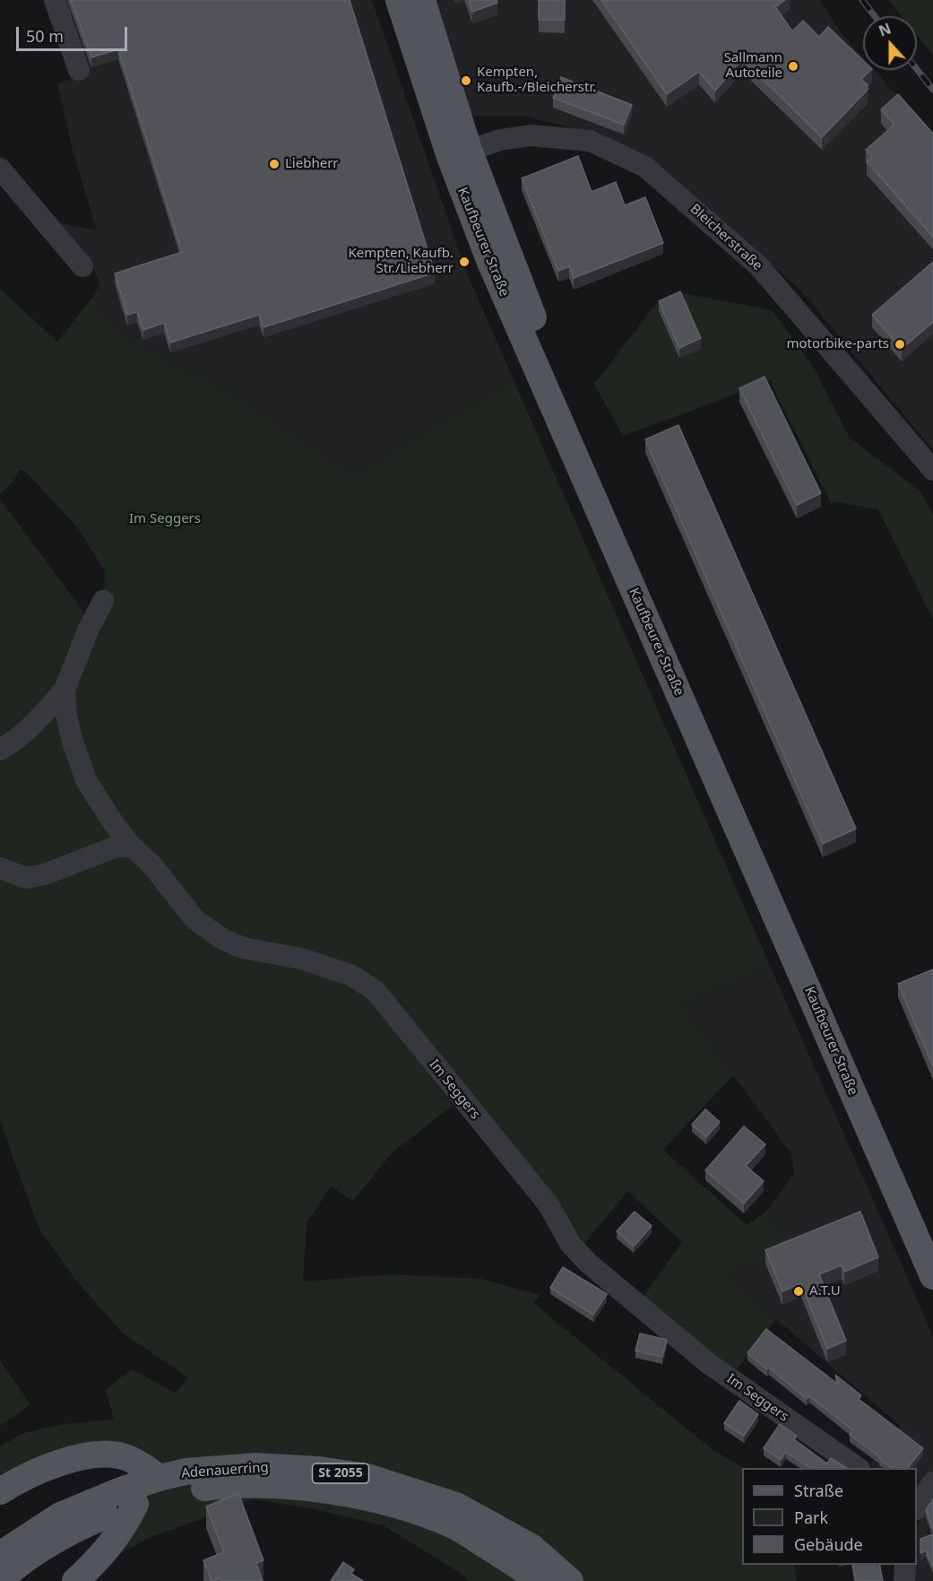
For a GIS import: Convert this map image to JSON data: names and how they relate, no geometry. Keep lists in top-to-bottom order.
{
  "streets": {
    "main road": ["Kaufbeurer Straße", "Adenauerring", "St 2055"],
    "street": ["Bleicherstraße", "Im Seggers"]
  },
  "crossings": [
    ["Bleicherstraße", "Kaufbeurer Straße"]
  ],
  "parks": ["Im Seggers"],
  "places": [
    "Sallmann Autoteile",
    "Kempten, Kaufb.-/Bleicherstr.",
    "Liebherr",
    "Kempten, Kaufb. Str./Liebherr",
    "motorbike-parts",
    "A.T.U"
  ],
  "legend": ["Straße", "Park", "Gebäude"],
  "scale_bar": "50 m",
  "north": "top"
}
